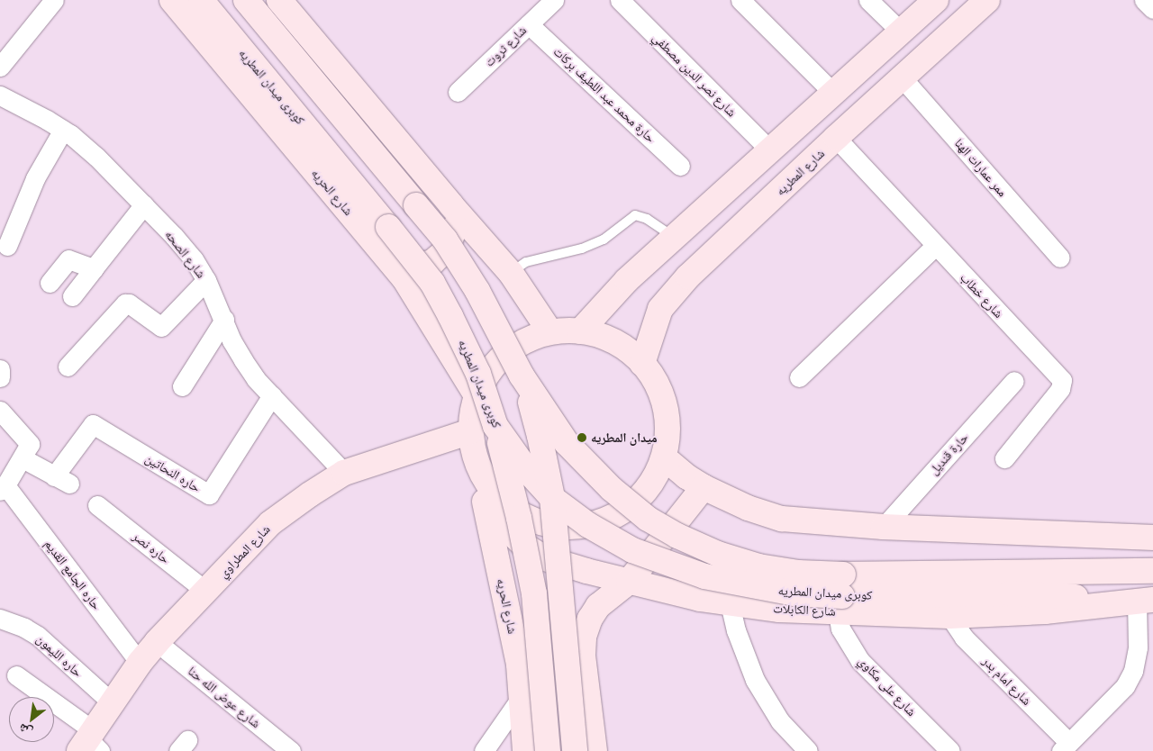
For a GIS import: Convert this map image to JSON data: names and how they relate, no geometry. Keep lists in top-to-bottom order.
{
  "streets": {
    "main road": [
      "كوبرى ميدان المطريه",
      "شارع المطريه",
      "شارع الحريه",
      "شارع المطراوي",
      "شارع الكابلات"
    ],
    "street": [
      "شارع ثروت",
      "شارع نصر الدين مصطفي",
      "حارة محمد عبد اللطيف بركات",
      "ممر عمارات الهنا",
      "شارع الصحه",
      "شارع خطاب",
      "حارة قنديل",
      "حاره النحاتين",
      "حاره نصر",
      "حاره الجامع القديم",
      "حاره الليمون",
      "شارع امام بدر",
      "شارع على مكاوي",
      "شارع عوض الله حنا"
    ]
  },
  "crossings": [
    ["شارع ثروت", "حارة محمد عبد اللطيف بركات"],
    ["كوبرى ميدان المطريه", "شارع الكابلات"],
    ["كوبرى ميدان المطريه", "شارع على مكاوي"],
    ["ممر عمارات الهنا", "شارع المطريه"],
    ["شارع المطريه", "شارع الحريه"],
    ["شارع المطريه", "شارع خطاب"],
    ["شارع الحريه", "شارع المطراوي"],
    ["شارع الحريه", "شارع الكابلات"],
    ["شارع الصحه", "حاره النحاتين"],
    ["شارع الصحه", "شارع المطراوي"],
    ["حاره نصر", "شارع المطراوي"],
    ["شارع المطراوي", "حاره الجامع القديم"],
    ["شارع المطراوي", "حاره الليمون"],
    ["شارع المطراوي", "شارع عوض الله حنا"],
    ["شارع الكابلات", "شارع امام بدر"],
    ["شارع الكابلات", "شارع على مكاوي"]
  ],
  "places": ["ميدان المطريه"],
  "north": "bottom left"
}
